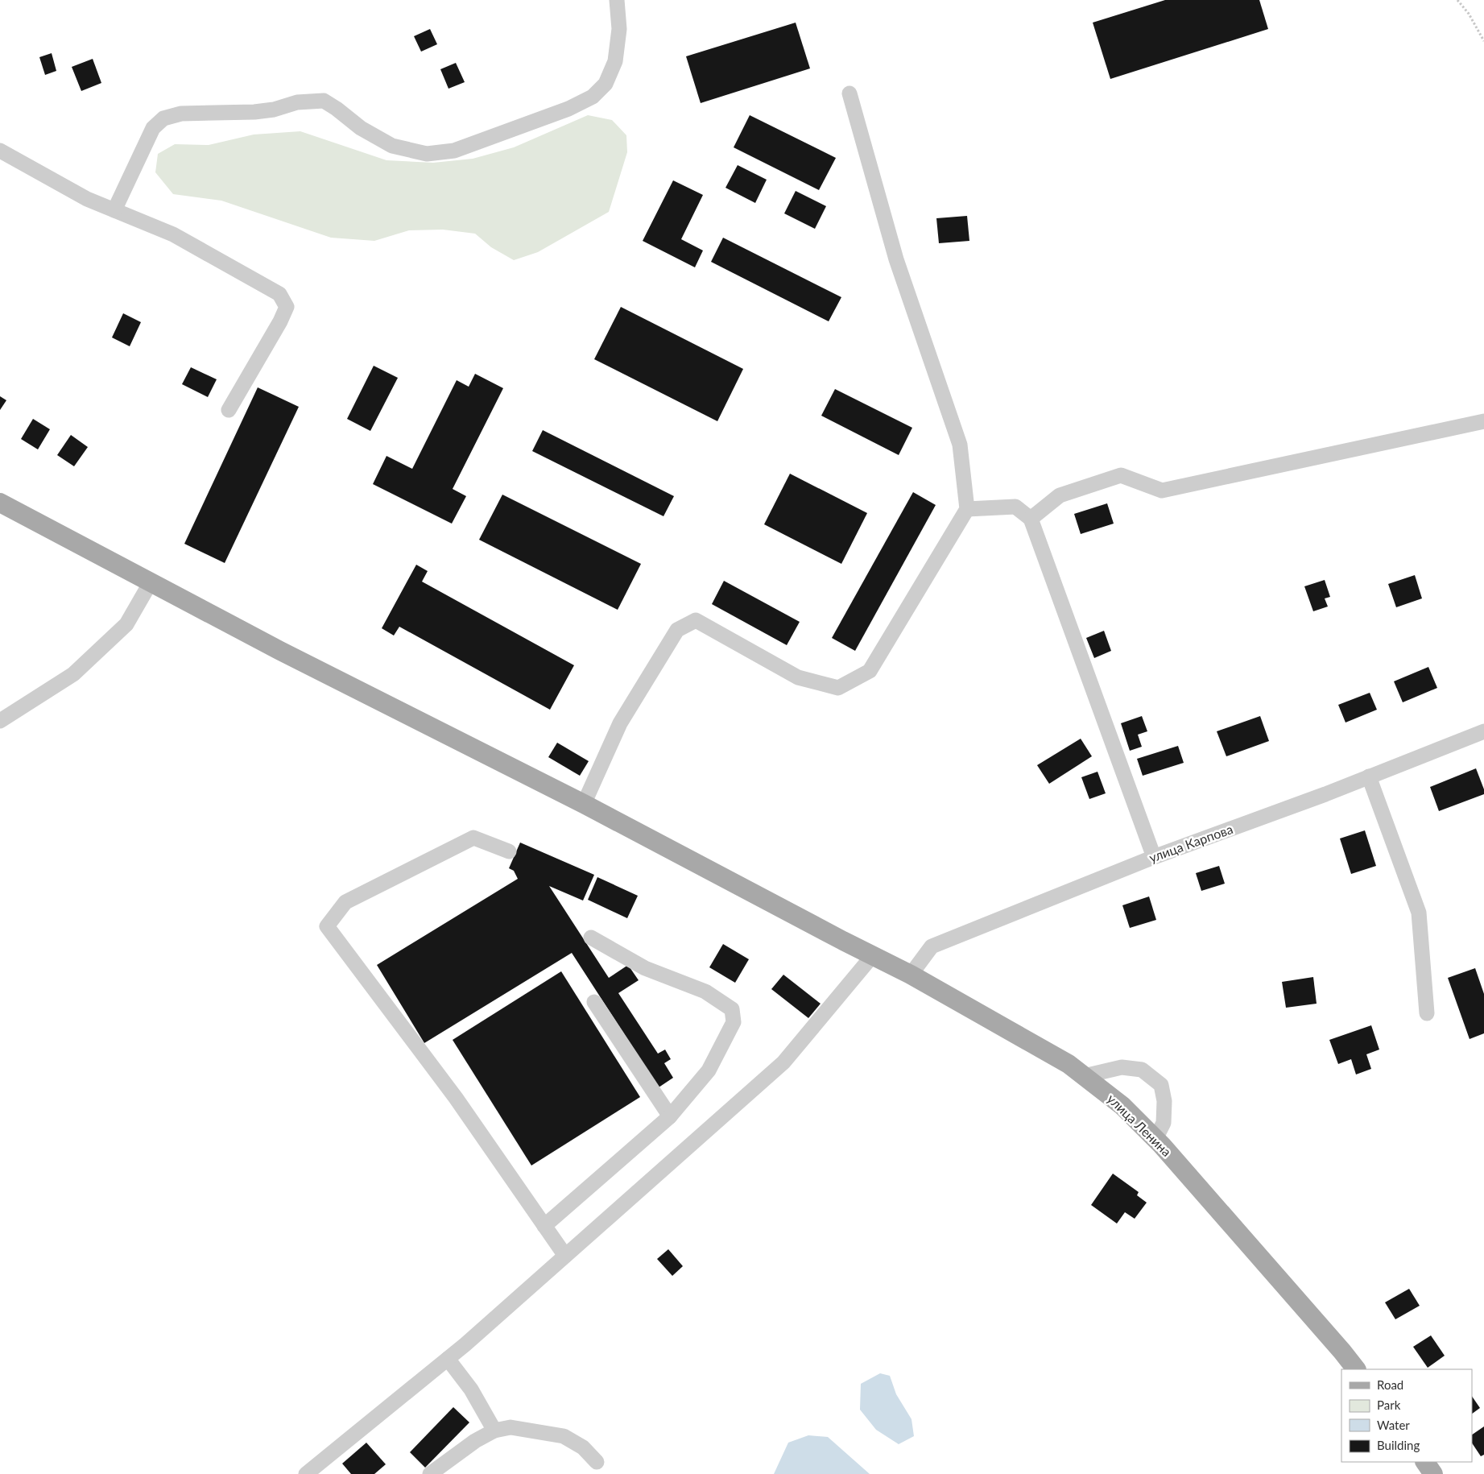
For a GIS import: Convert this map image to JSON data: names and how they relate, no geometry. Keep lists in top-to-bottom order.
{
  "streets": {
    "main road": ["улица Ленина"],
    "street": ["улица Карпова"]
  },
  "crossings": [
    ["улица Карпова", "улица Ленина"]
  ],
  "legend": [
    "Road",
    "Park",
    "Water",
    "Building"
  ]
}
